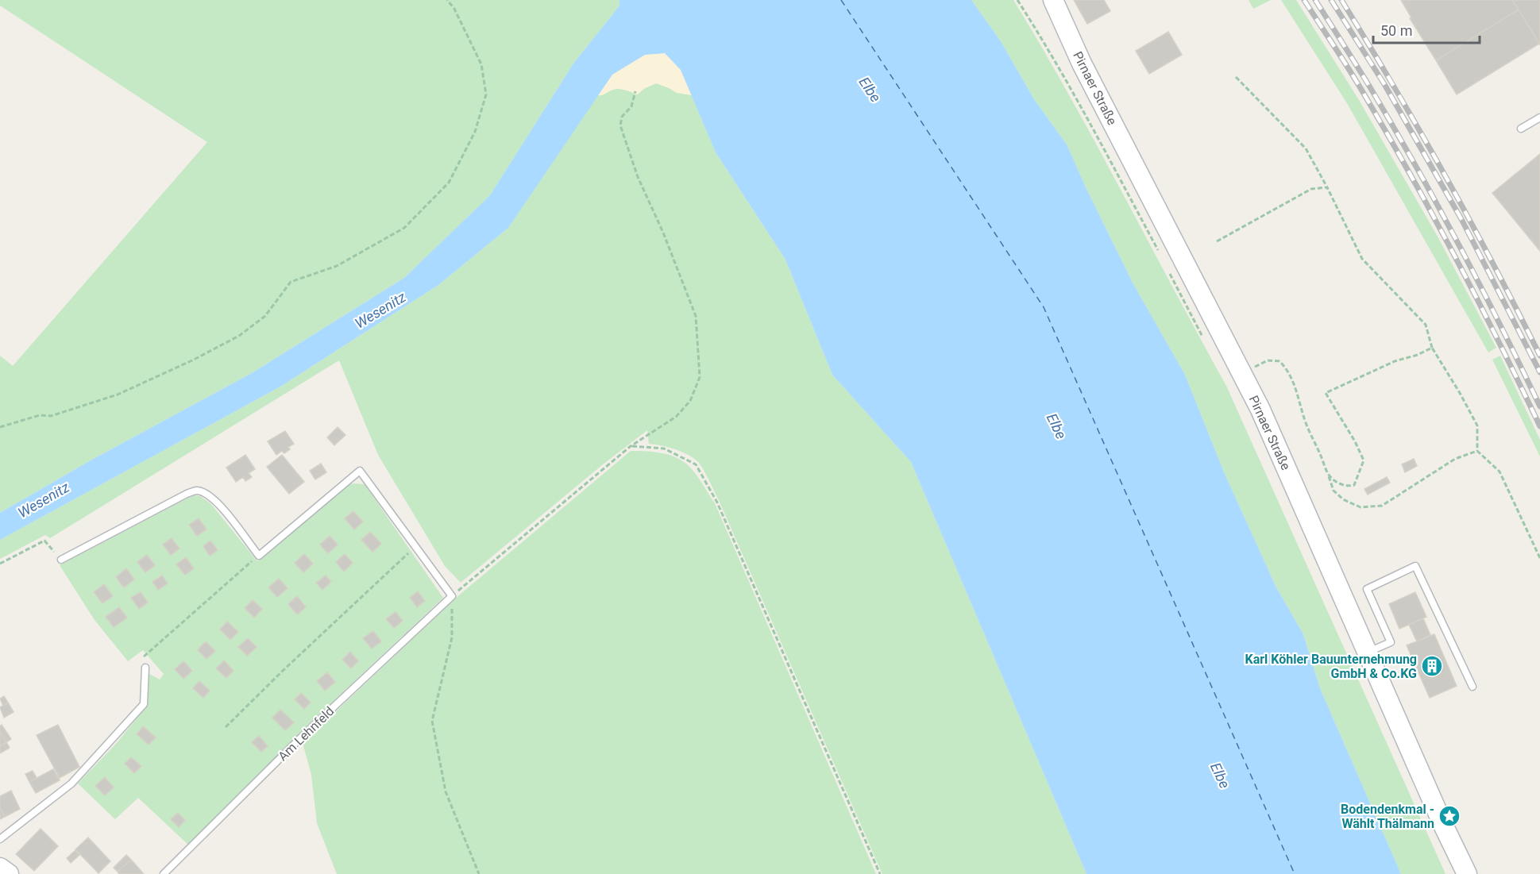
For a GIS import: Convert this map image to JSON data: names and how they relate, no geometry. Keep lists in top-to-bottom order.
{
  "streets": {
    "street": ["Pirnaer Straße"],
    "lane": ["Am Lehnfeld"]
  },
  "water": ["Elbe", "Wesenitz"],
  "places": {
    "building": ["Karl Köhler Bauunternehmung GmbH & Co.KG"],
    "place": ["Bodendenkmal - Wählt Thälmann"]
  },
  "scale_bar": "50 m"
}
